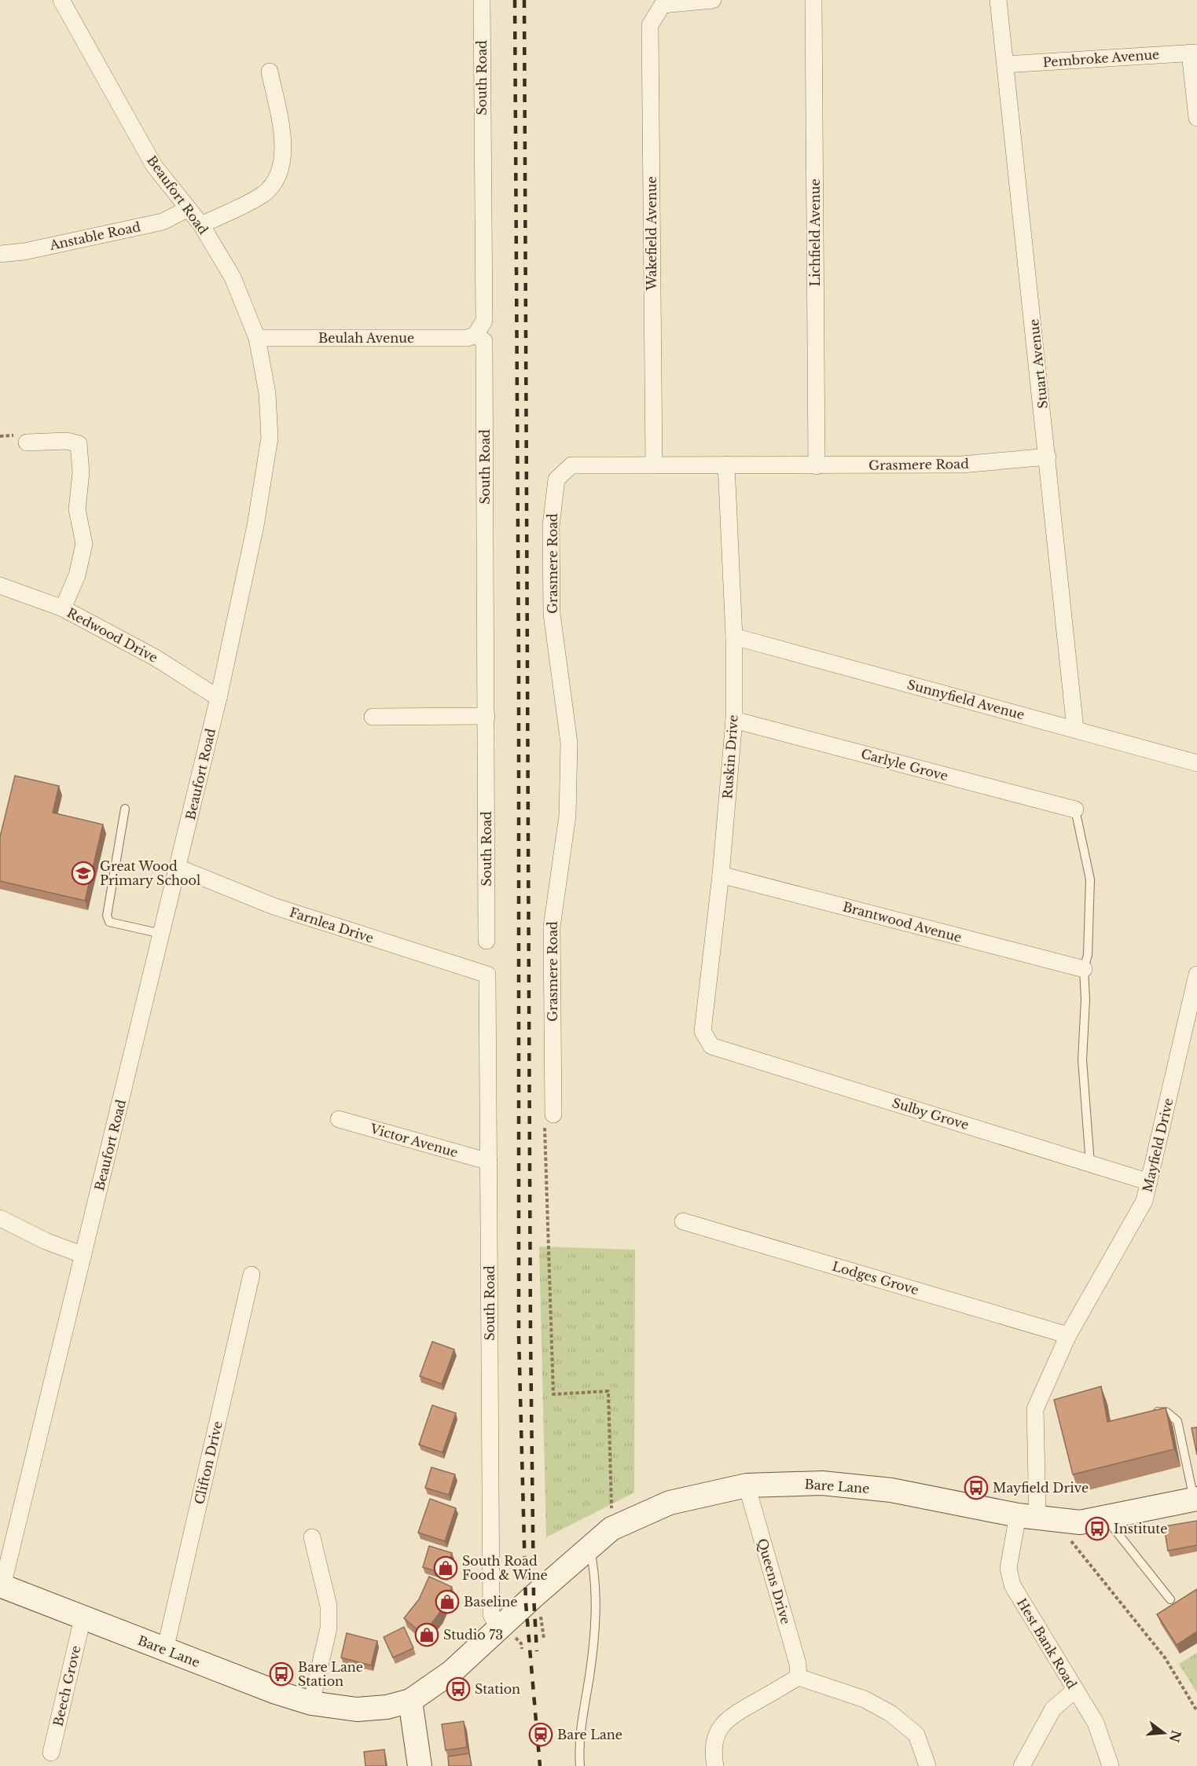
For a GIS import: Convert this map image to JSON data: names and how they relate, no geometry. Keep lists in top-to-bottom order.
{
  "streets": {
    "main road": ["Bare Lane"],
    "street": [
      "Pembroke Avenue",
      "South Road",
      "Beaufort Road",
      "Lichfield Avenue",
      "Wakefield Avenue",
      "Anstable Road",
      "Beulah Avenue",
      "Stuart Avenue",
      "Grasmere Road",
      "Redwood Drive",
      "Sunnyfield Avenue",
      "Ruskin Drive",
      "Carlyle Grove",
      "Brantwood Avenue",
      "Farnlea Drive",
      "Sulby Grove",
      "Victor Avenue",
      "Mayfield Drive",
      "Lodges Grove",
      "Clifton Drive",
      "Queens Drive",
      "Hest Bank Road",
      "Beech Grove"
    ]
  },
  "crossings": [
    ["Pembroke Avenue", "Stuart Avenue"],
    ["South Road", "Beulah Avenue"],
    ["South Road", "Farnlea Drive"],
    ["South Road", "Victor Avenue"],
    ["South Road", "Bare Lane"],
    ["Beaufort Road", "Anstable Road"],
    ["Beaufort Road", "Beulah Avenue"],
    ["Beaufort Road", "Redwood Drive"],
    ["Beaufort Road", "Farnlea Drive"],
    ["Beaufort Road", "Bare Lane"],
    ["Lichfield Avenue", "Grasmere Road"],
    ["Wakefield Avenue", "Grasmere Road"],
    ["Stuart Avenue", "Grasmere Road"],
    ["Stuart Avenue", "Sunnyfield Avenue"],
    ["Grasmere Road", "Ruskin Drive"],
    ["Sunnyfield Avenue", "Ruskin Drive"],
    ["Ruskin Drive", "Carlyle Grove"],
    ["Ruskin Drive", "Brantwood Avenue"],
    ["Ruskin Drive", "Sulby Grove"],
    ["Sulby Grove", "Mayfield Drive"],
    ["Mayfield Drive", "Lodges Grove"],
    ["Mayfield Drive", "Bare Lane"],
    ["Mayfield Drive", "Hest Bank Road"],
    ["Clifton Drive", "Bare Lane"],
    ["Bare Lane", "Queens Drive"],
    ["Bare Lane", "Hest Bank Road"],
    ["Bare Lane", "Beech Grove"]
  ],
  "places": {
    "school or university": ["Great Wood Primary School"],
    "bus stop": [
      "Mayfield Drive",
      "Institute",
      "Bare Lane Station",
      "Station"
    ],
    "shop": ["South Road Food & Wine", "Baseline", "Studio 73"],
    "station": ["Bare Lane"]
  },
  "north": "right"
}
